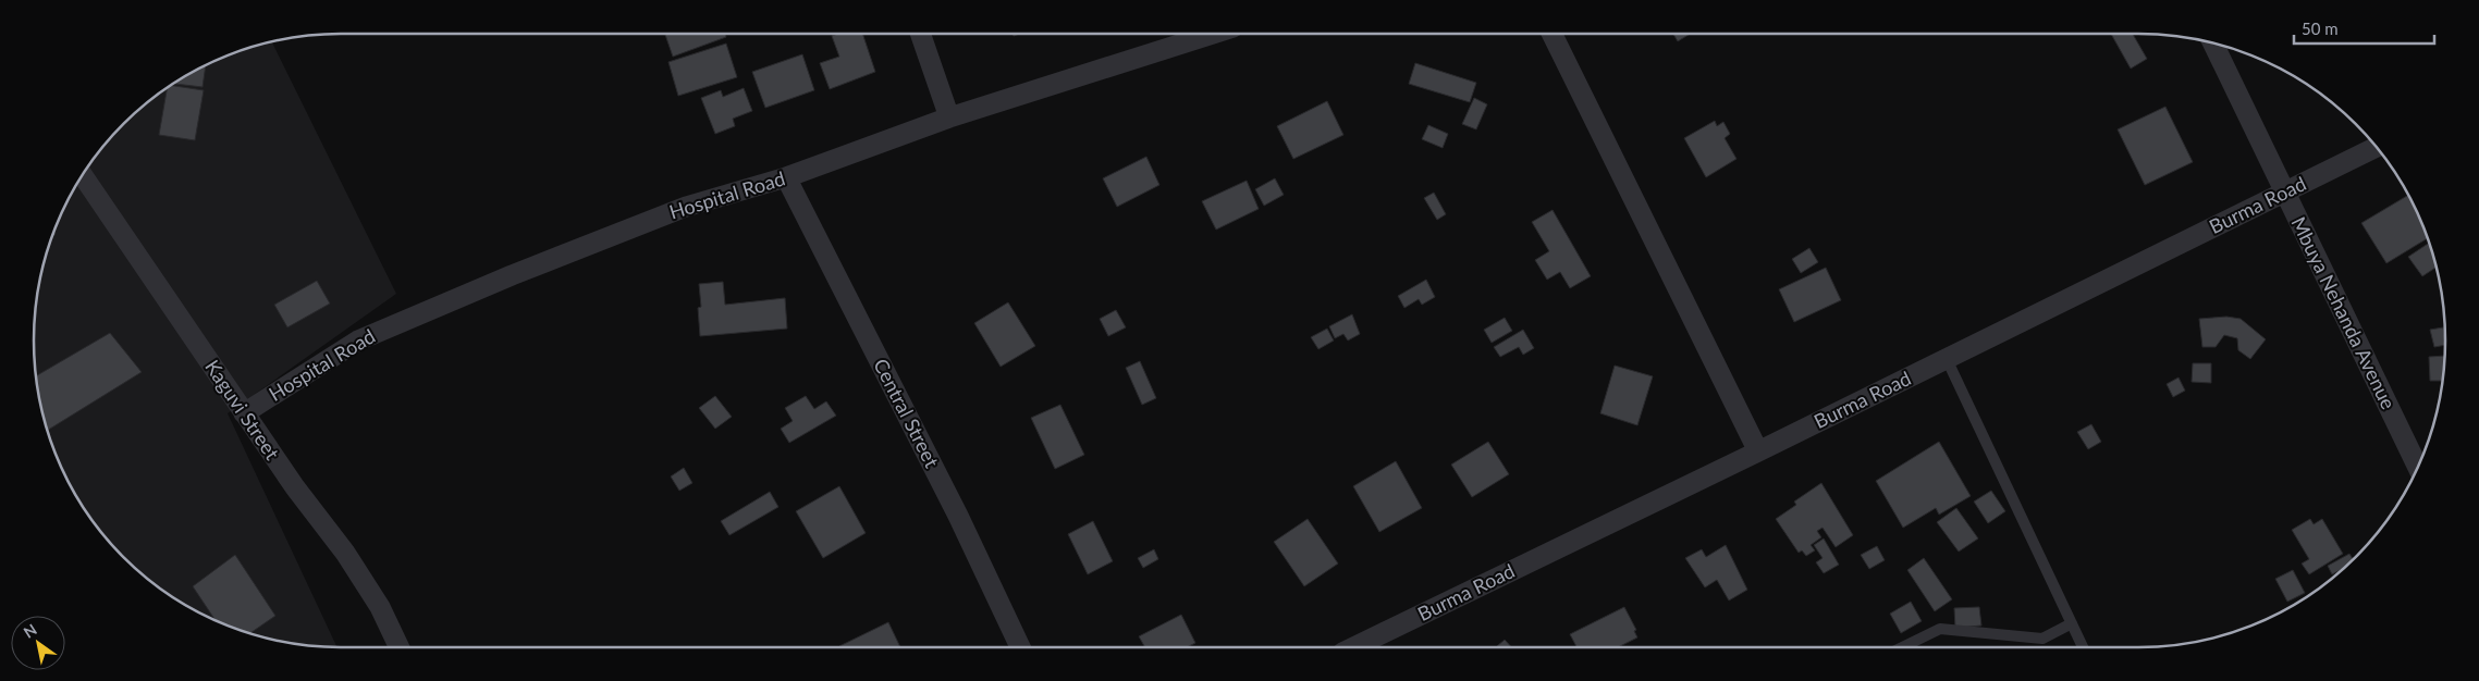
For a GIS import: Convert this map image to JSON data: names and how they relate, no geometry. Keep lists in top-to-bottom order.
{
  "streets": {
    "street": [
      "Hospital Road",
      "Burma Road",
      "Mbuya Nehanda Avenue",
      "Kaguvi Street",
      "Central Street"
    ]
  },
  "crossings": [
    ["Hospital Road", "Kaguvi Street"],
    ["Hospital Road", "Central Street"],
    ["Burma Road", "Mbuya Nehanda Avenue"]
  ],
  "scale_bar": "50 m",
  "north": "top left"
}
